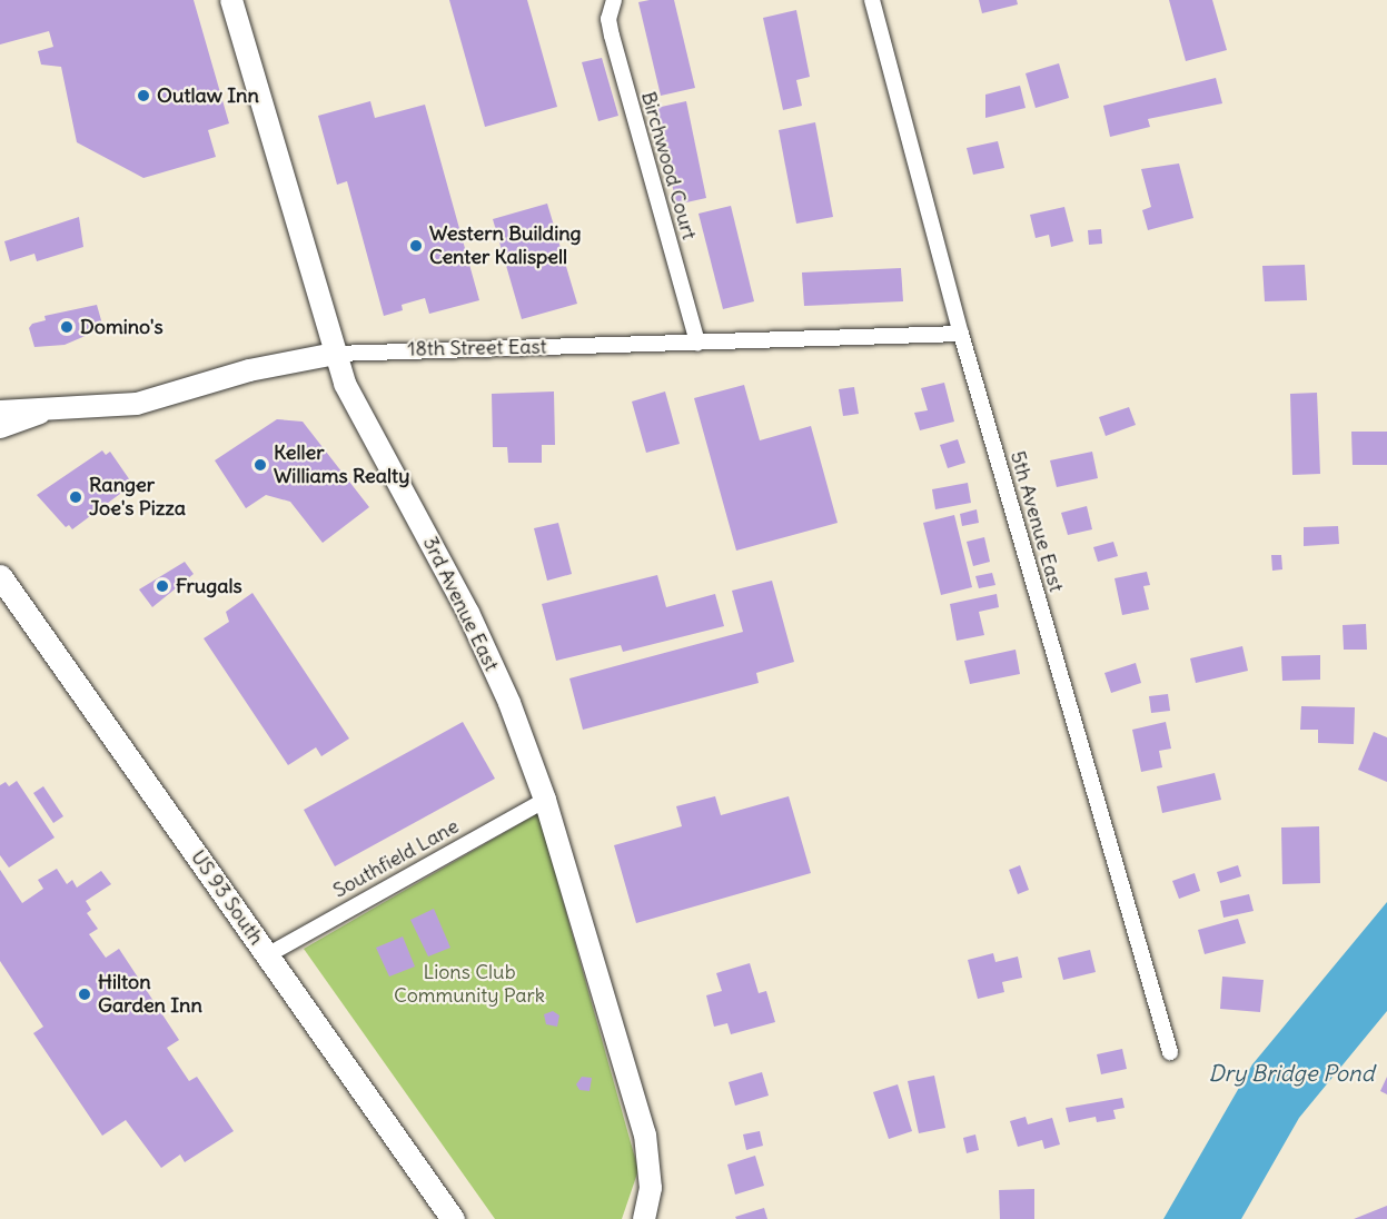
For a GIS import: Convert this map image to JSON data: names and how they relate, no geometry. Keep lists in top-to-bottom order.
{
  "streets": {
    "main road": ["US 93 South"],
    "street": [
      "Birchwood Court",
      "18th Street East",
      "5th Avenue East",
      "3rd Avenue East",
      "Southfield Lane"
    ]
  },
  "crossings": [
    ["Birchwood Court", "18th Street East"],
    ["18th Street East", "5th Avenue East"],
    ["18th Street East", "3rd Avenue East"],
    ["3rd Avenue East", "Southfield Lane"],
    ["Southfield Lane", "US 93 South"]
  ],
  "water": ["Dry Bridge Pond"],
  "parks": ["Lions Club Community Park"],
  "places": [
    "Outlaw Inn",
    "Western Building Center Kalispell",
    "Domino's",
    "Keller Williams Realty",
    "Ranger Joe's Pizza",
    "Frugals",
    "Hilton Garden Inn"
  ]
}
